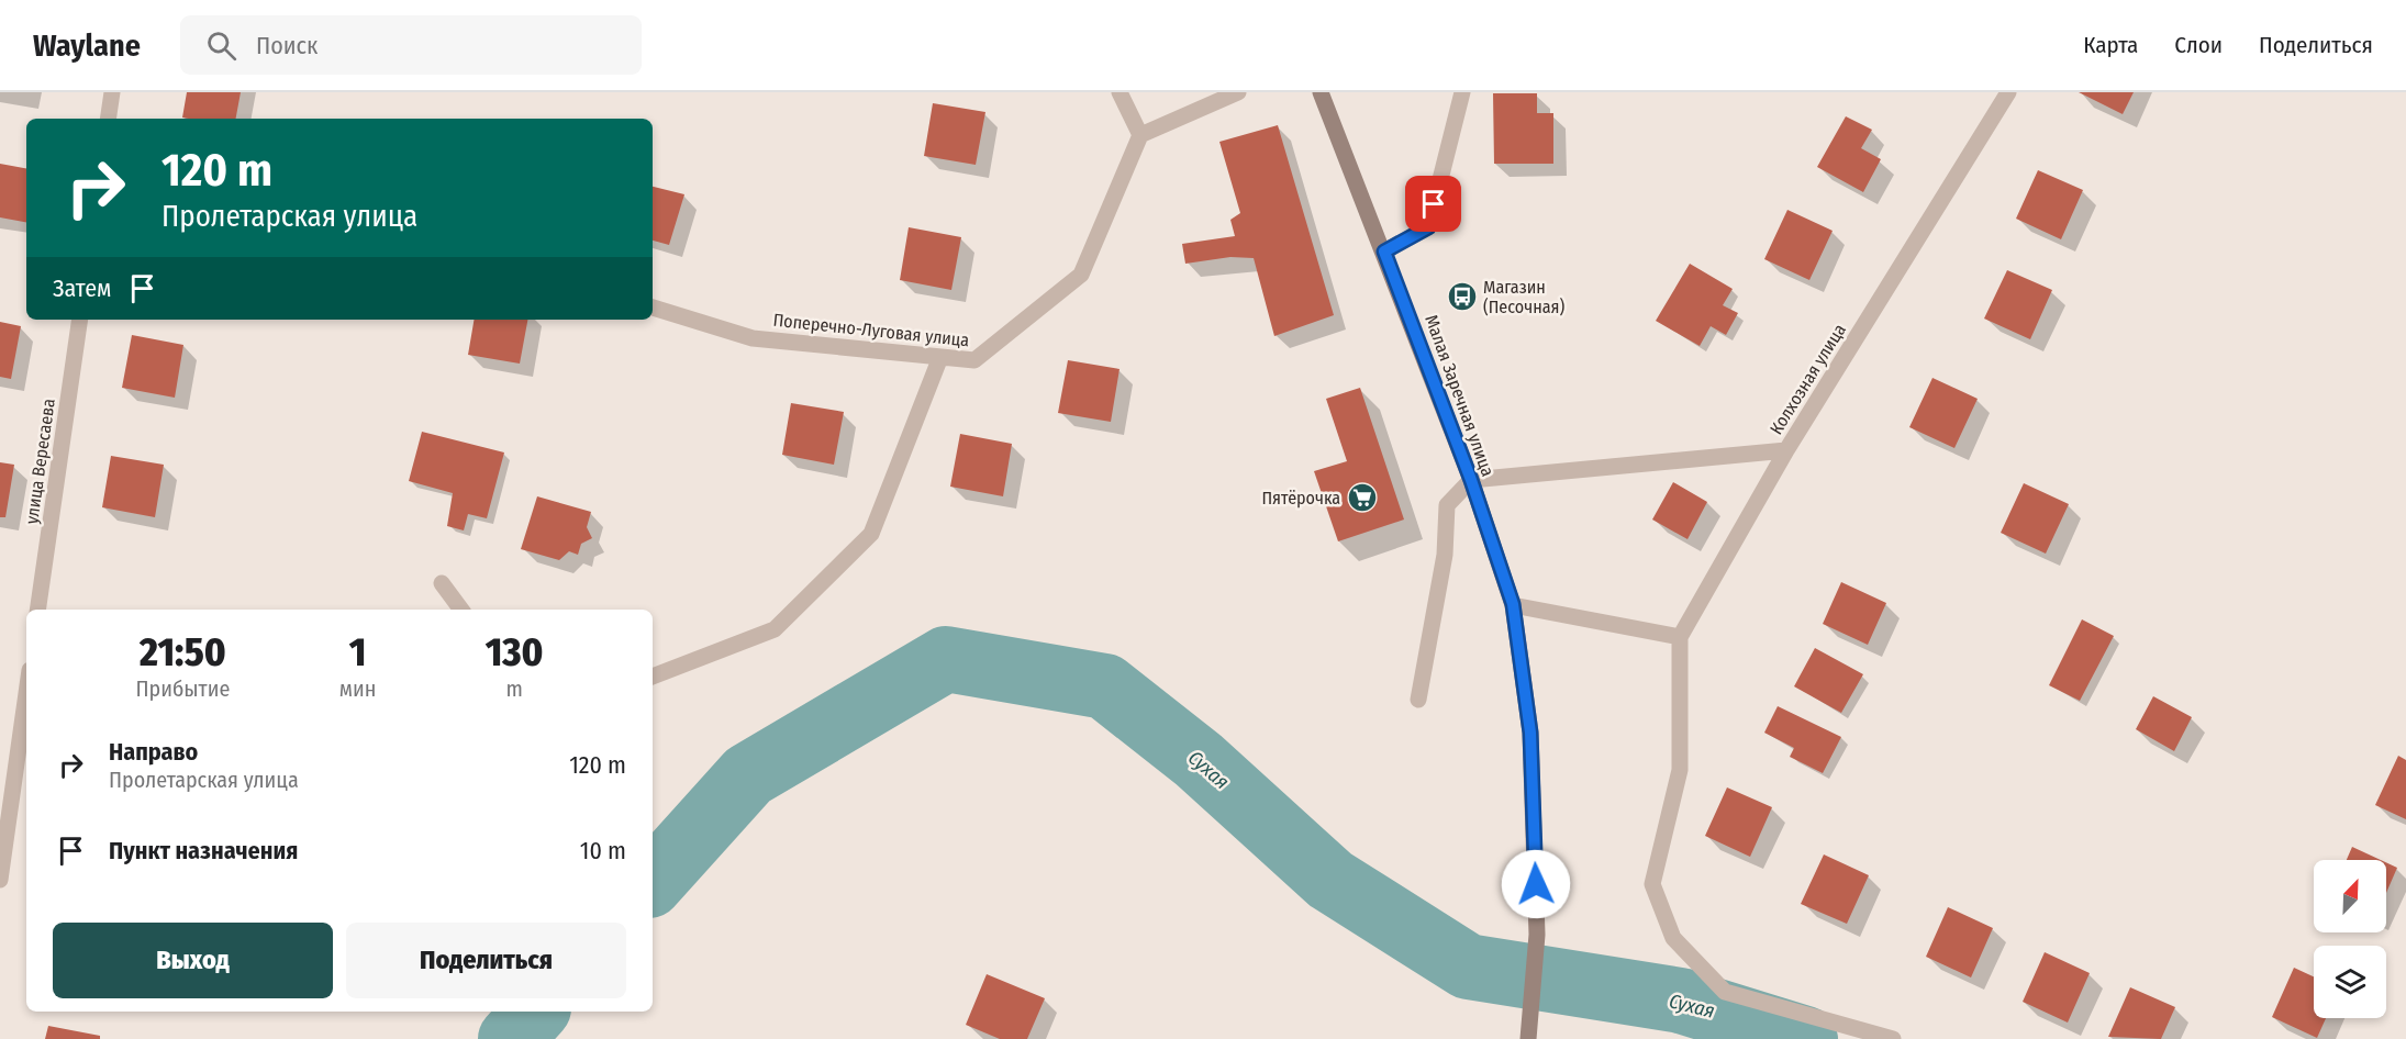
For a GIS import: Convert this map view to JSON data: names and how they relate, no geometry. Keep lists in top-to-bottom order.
{
  "streets": {
    "main road": ["Малая Заречная улица"],
    "street": ["Поперечно-Луговая улица", "Колхозная улица", "улица Вересаева"]
  },
  "crossings": [
    ["Колхозная улица", "Малая Заречная улица"]
  ],
  "water": ["Сухая"],
  "places": {
    "bus stop": ["Магазин (Песочная)"],
    "supermarket": ["Пятёрочка"]
  },
  "north": "top right",
  "page": {
    "header": "Waylane",
    "search": "Поиск",
    "nav": ["Карта", "Слои", "Поделиться"],
    "turn": ["120 m", "Пролетарская улица"],
    "then": "Затем",
    "eta": [
      "21:50",
      "Прибытие",
      "1",
      "мин",
      "130",
      "m"
    ],
    "list": [
      {
        "name": "Направо",
        "note": "Пролетарская улица",
        "value": "120 m"
      },
      {
        "name": "Пункт назначения",
        "value": "10 m"
      }
    ],
    "buttons": ["Выход", "Поделиться"]
  }
}
